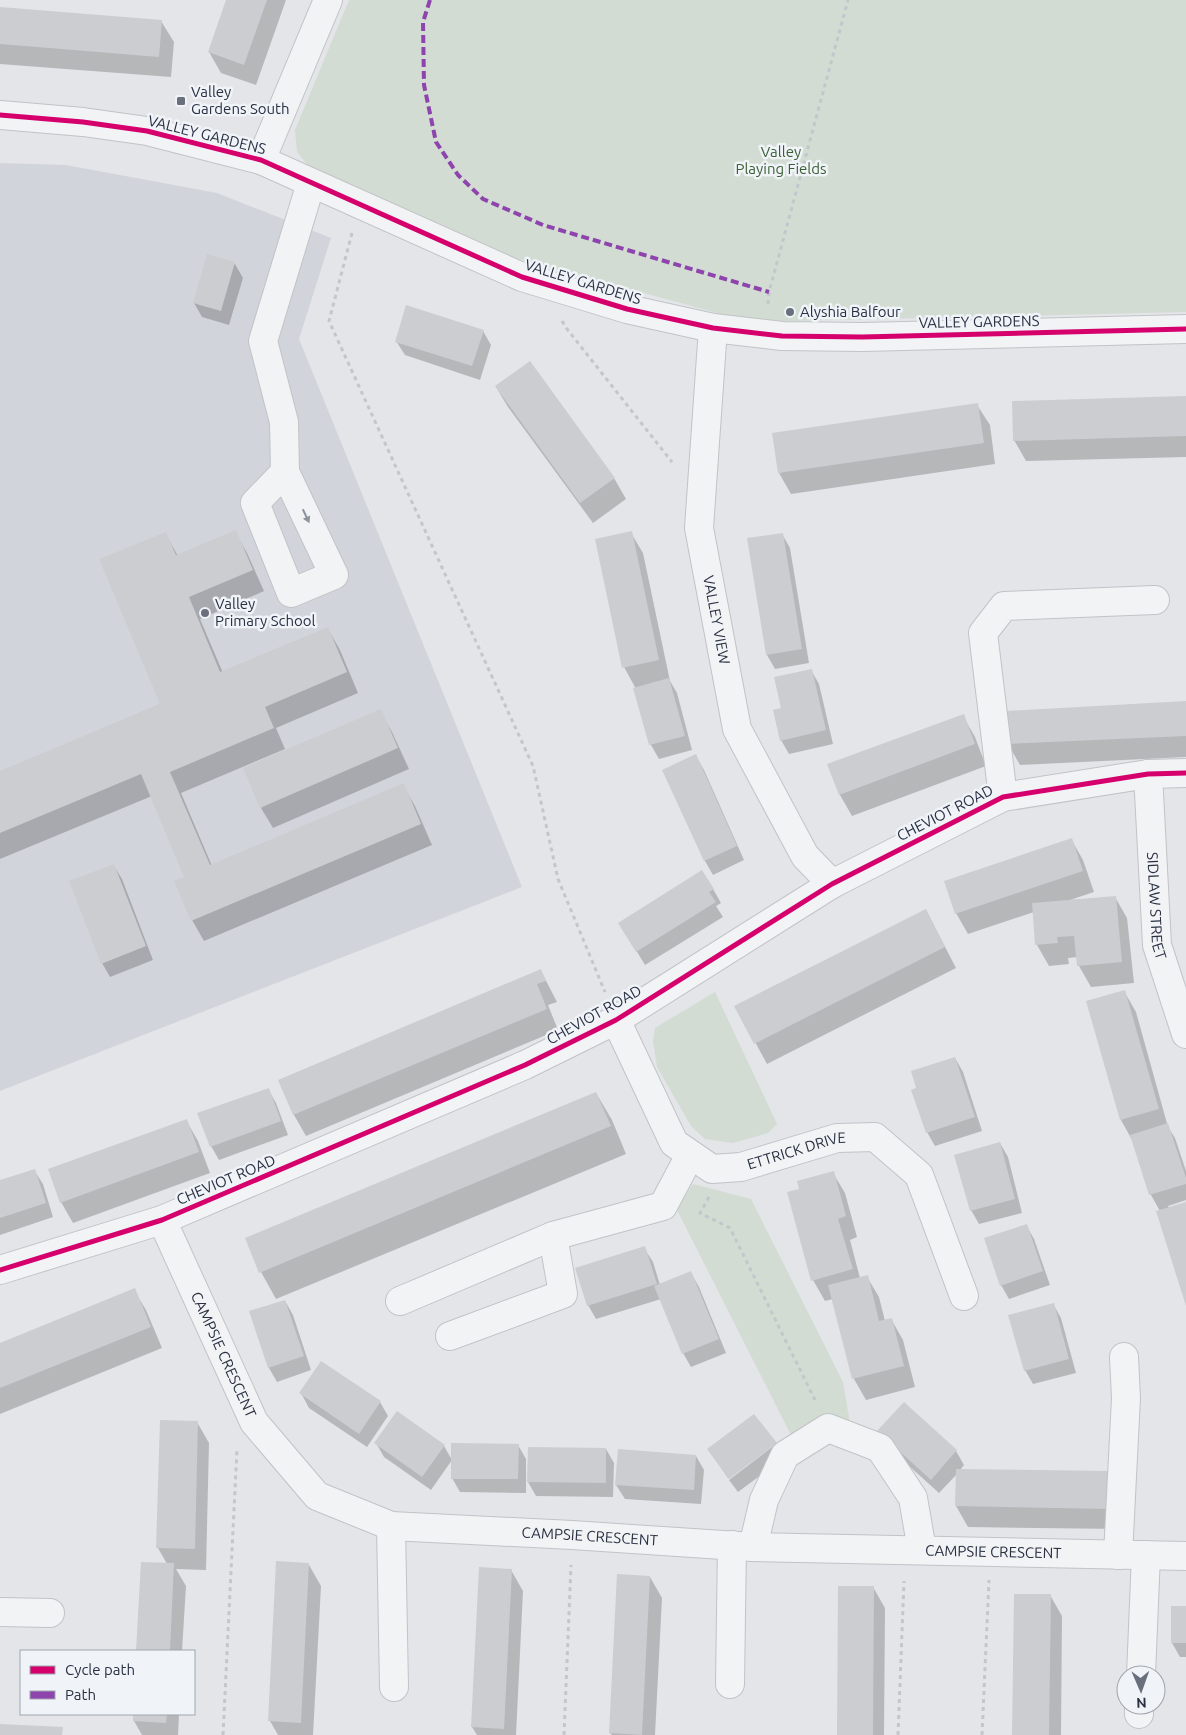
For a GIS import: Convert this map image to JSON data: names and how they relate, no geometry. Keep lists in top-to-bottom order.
{
  "streets": {
    "street": [
      "VALLEY GARDENS",
      "VALLEY VIEW",
      "CHEVIOT ROAD",
      "SIDLAW STREET",
      "ETTRICK DRIVE",
      "CAMPSIE CRESCENT"
    ]
  },
  "crossings": [
    ["VALLEY GARDENS", "VALLEY VIEW"],
    ["VALLEY VIEW", "CHEVIOT ROAD"],
    ["CHEVIOT ROAD", "SIDLAW STREET"],
    ["CHEVIOT ROAD", "CAMPSIE CRESCENT"]
  ],
  "parks": ["Valley Playing Fields"],
  "places": {
    "transit": ["Valley Gardens South"],
    "other": ["Alyshia Balfour", "Valley Primary School"]
  },
  "legend": ["Cycle path", "Path"],
  "north": "bottom"
}
